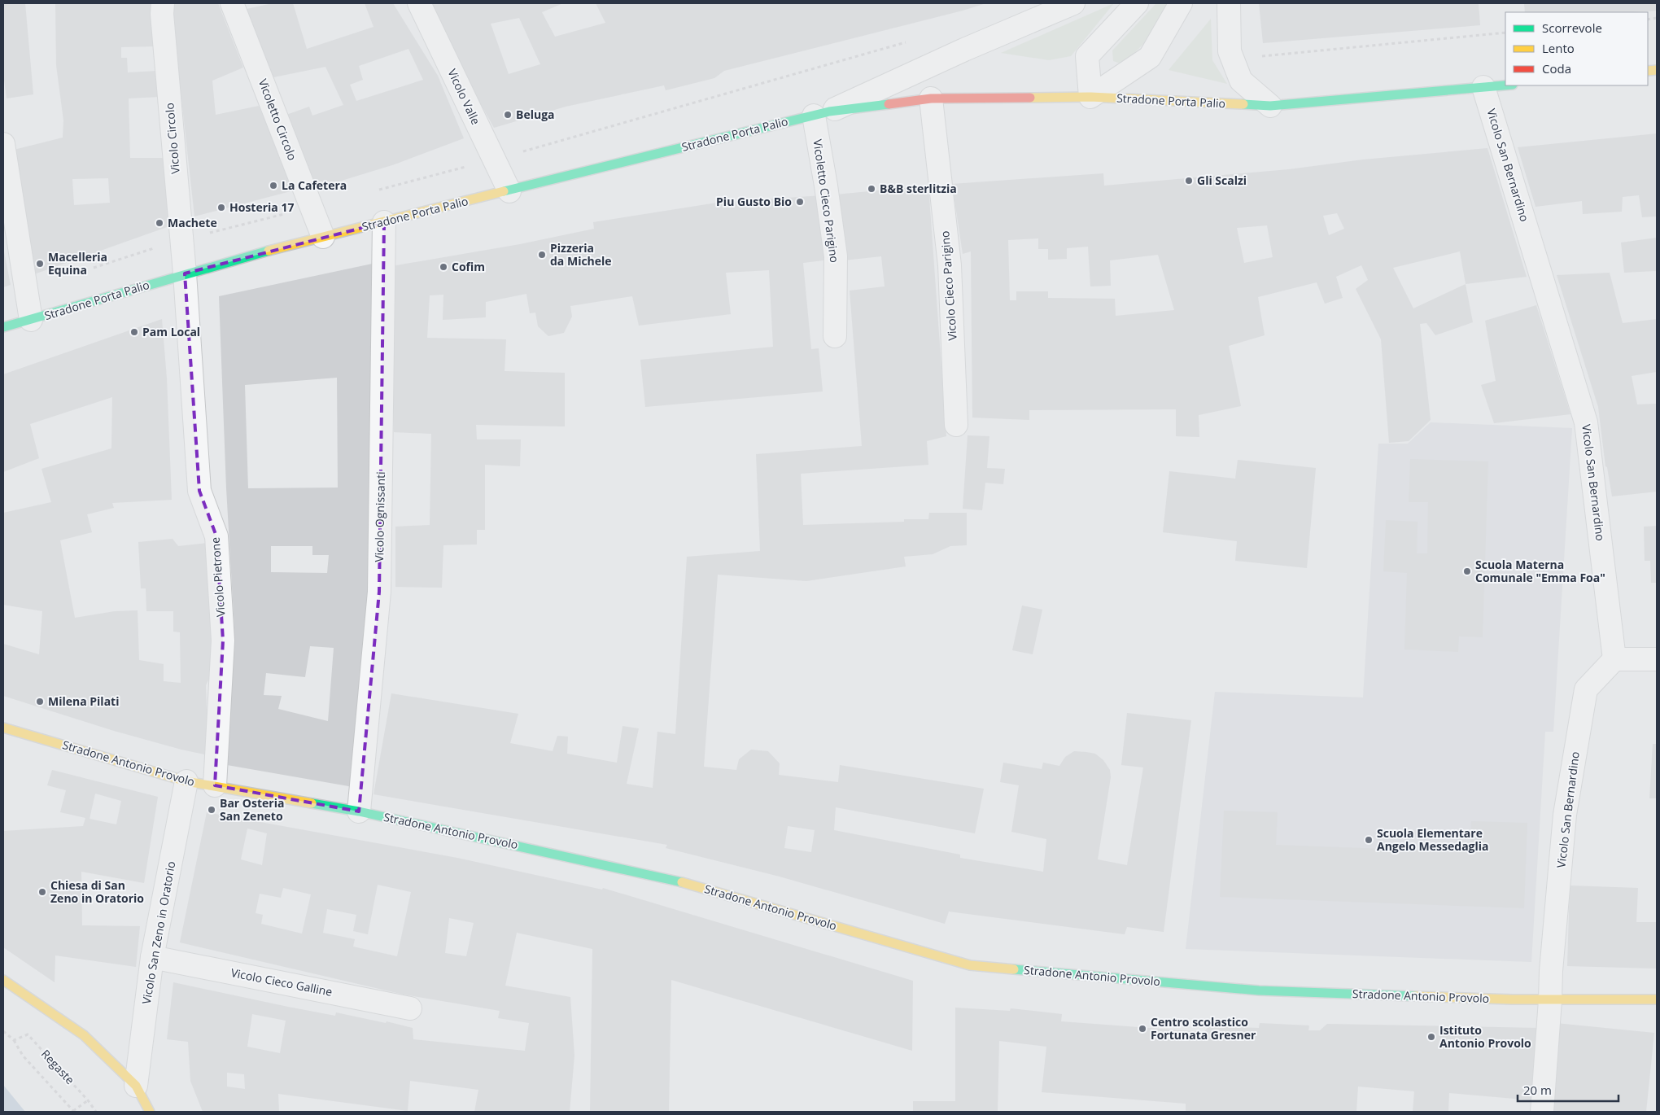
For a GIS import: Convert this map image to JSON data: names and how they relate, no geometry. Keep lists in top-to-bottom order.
{
  "streets": {
    "street": [
      "Vicolo Valle",
      "Stradone Porta Palio",
      "Vicoletto Circolo",
      "Vicolo Circolo",
      "Vicolo San Bernardino",
      "Vicoletto Cieco Parigino",
      "Vicolo Cieco Parigino",
      "Vicolo Ognissanti",
      "Vicolo Pietrone",
      "Stradone Antonio Provolo",
      "Vicolo San Zeno in Oratorio",
      "Vicolo Cieco Galline"
    ],
    "path": ["Regaste"]
  },
  "crossings": [
    ["Vicolo Valle", "Stradone Porta Palio"],
    ["Stradone Porta Palio", "Vicoletto Circolo"],
    ["Stradone Porta Palio", "Vicolo Circolo"],
    ["Stradone Porta Palio", "Vicolo San Bernardino"],
    ["Stradone Porta Palio", "Vicoletto Cieco Parigino"],
    ["Stradone Porta Palio", "Vicolo Cieco Parigino"],
    ["Stradone Porta Palio", "Vicolo Ognissanti"],
    ["Stradone Porta Palio", "Vicolo Pietrone"],
    ["Vicolo Circolo", "Vicolo Pietrone"],
    ["Vicolo San Bernardino", "Stradone Antonio Provolo"],
    ["Vicolo Ognissanti", "Stradone Antonio Provolo"],
    ["Vicolo Pietrone", "Stradone Antonio Provolo"],
    ["Stradone Antonio Provolo", "Vicolo San Zeno in Oratorio"],
    ["Vicolo San Zeno in Oratorio", "Vicolo Cieco Galline"]
  ],
  "places": [
    "Beluga",
    "Gli Scalzi",
    "La Cafetera",
    "B&B sterlitzia",
    "Piu Gusto Bio",
    "Hosteria 17",
    "Machete",
    "Pizzeria da Michele",
    "Macelleria Equina",
    "Cofim",
    "Pam Local",
    "Scuola Materna Comunale \"Emma Foa\"",
    "Milena Pilati",
    "Bar Osteria San Zeneto",
    "Scuola Elementare Angelo Messedaglia",
    "Chiesa di San Zeno in Oratorio",
    "Centro scolastico Fortunata Gresner",
    "Istituto Antonio Provolo"
  ],
  "legend": ["Scorrevole", "Lento", "Coda"],
  "scale_bar": "20 m"
}
